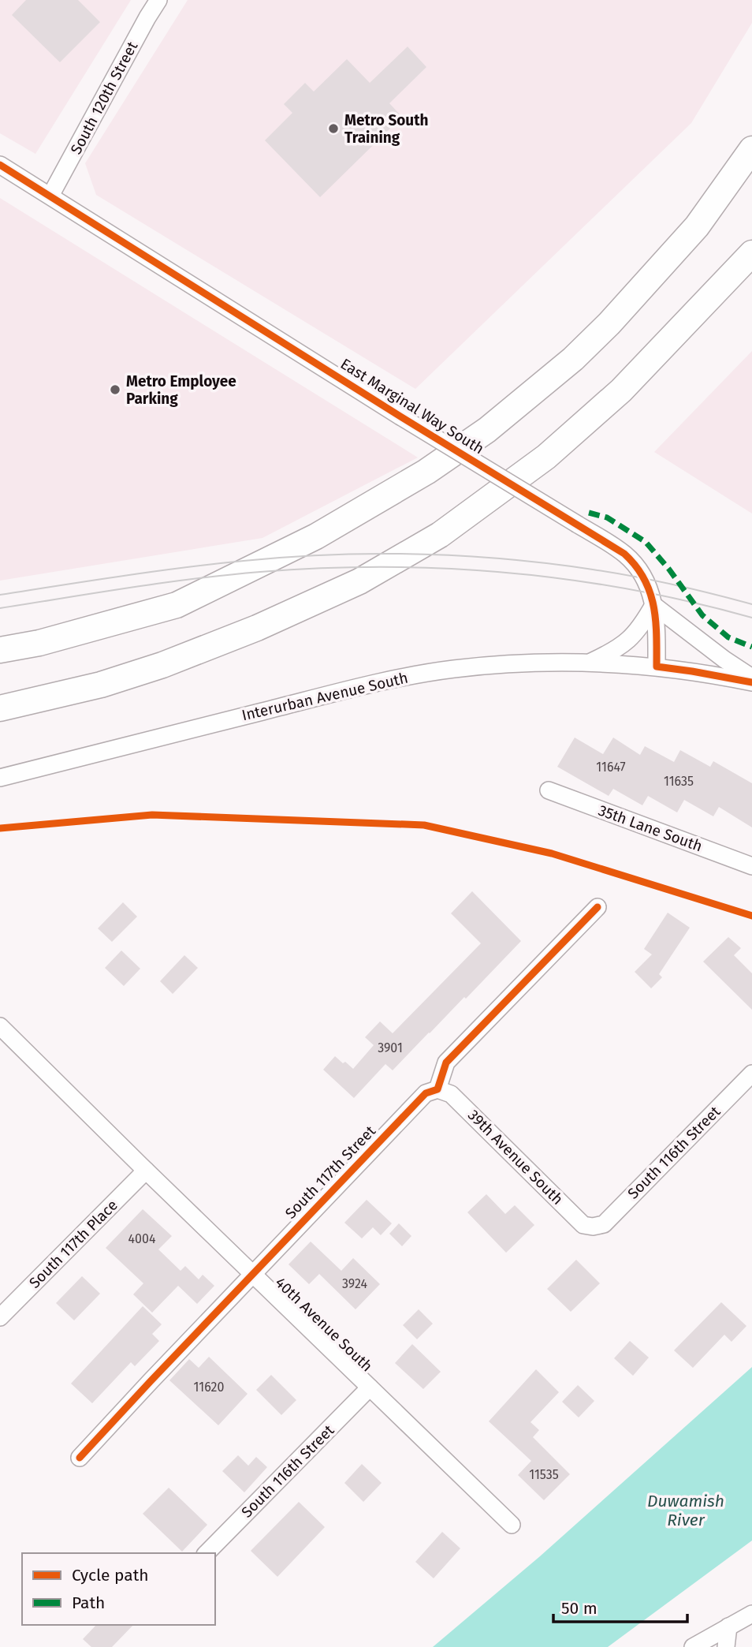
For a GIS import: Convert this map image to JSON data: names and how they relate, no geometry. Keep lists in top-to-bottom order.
{
  "streets": {
    "street": [
      "South 120th Street",
      "East Marginal Way South",
      "Interurban Avenue South",
      "35th Lane South",
      "South 116th Street",
      "39th Avenue South",
      "South 117th Street",
      "South 117th Place",
      "40th Avenue South"
    ]
  },
  "crossings": [
    ["South 120th Street", "East Marginal Way South"],
    ["East Marginal Way South", "Interurban Avenue South"],
    ["South 116th Street", "39th Avenue South"],
    ["South 116th Street", "40th Avenue South"],
    ["39th Avenue South", "South 117th Street"],
    ["South 117th Street", "40th Avenue South"],
    ["South 117th Place", "40th Avenue South"]
  ],
  "water": ["Duwamish River"],
  "places": ["Metro South Training", "Metro Employee Parking"],
  "house_numbers": [
    "11647",
    "11635",
    "3901",
    "4004",
    "3924",
    "11620",
    "11535"
  ],
  "legend": ["Cycle path", "Path"],
  "scale_bar": "50 m"
}
